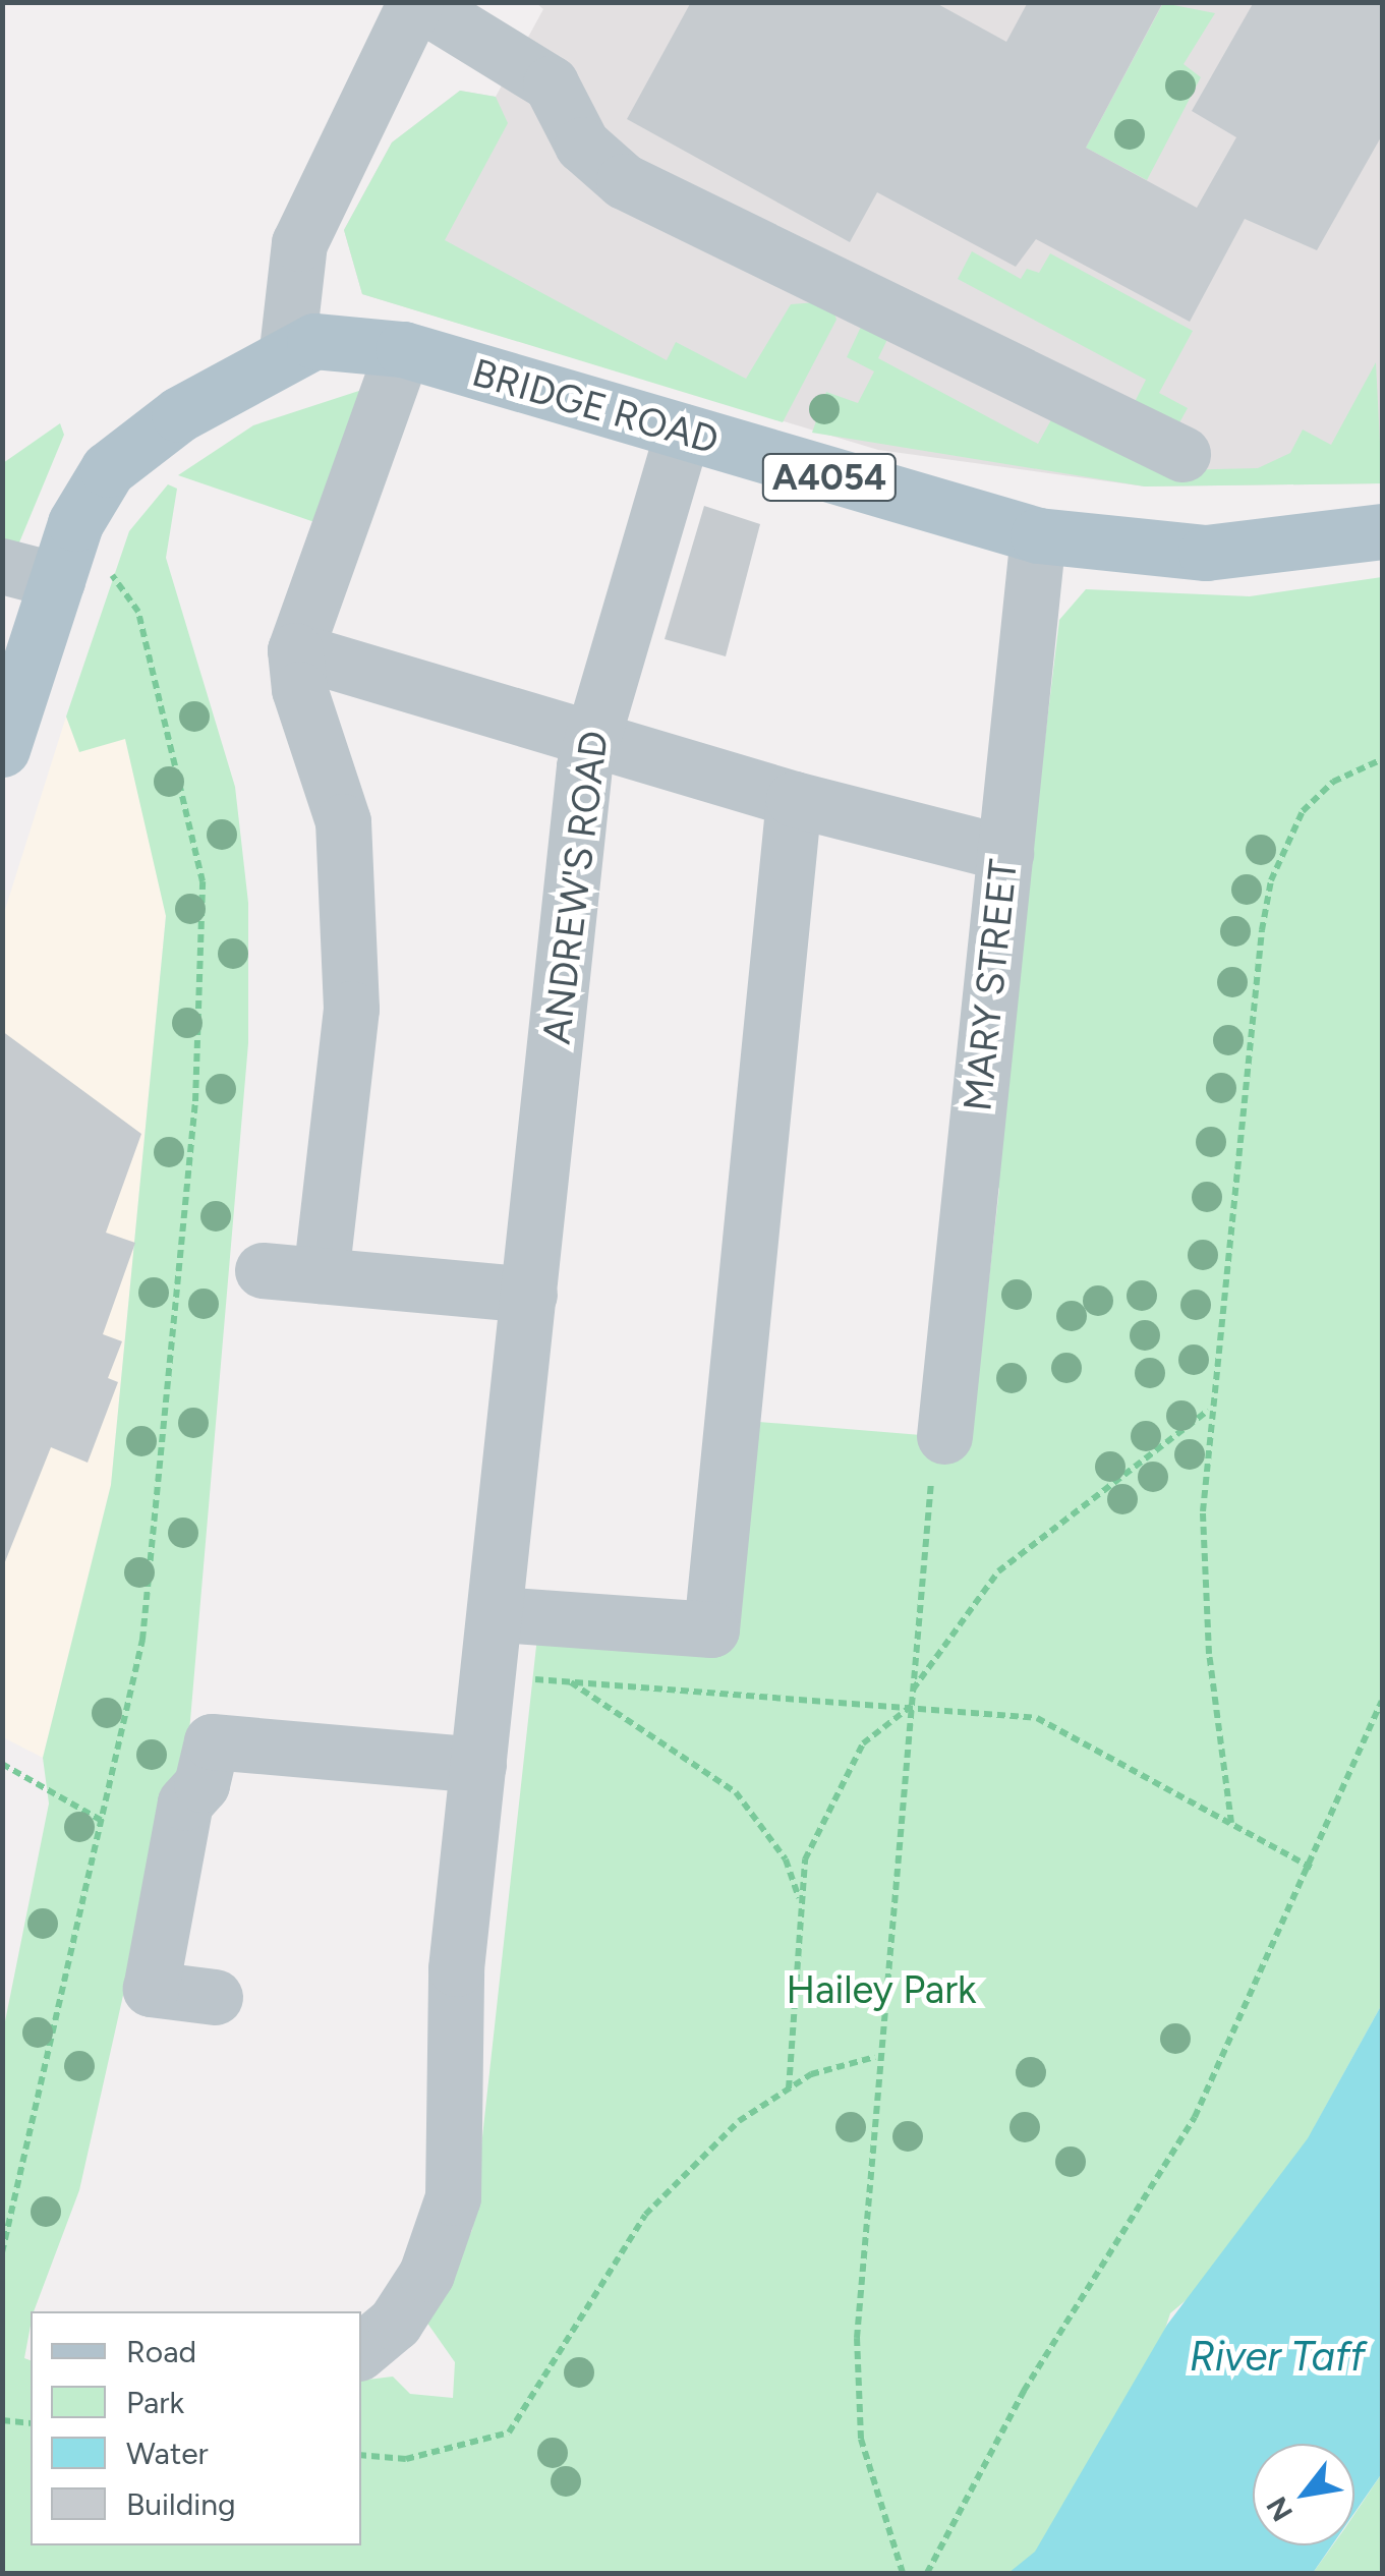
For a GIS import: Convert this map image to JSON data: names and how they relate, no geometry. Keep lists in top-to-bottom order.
{
  "streets": {
    "main road": ["BRIDGE ROAD", "A4054"],
    "street": ["ANDREW'S ROAD", "MARY STREET"]
  },
  "crossings": [
    ["BRIDGE ROAD", "A4054"],
    ["BRIDGE ROAD", "ANDREW'S ROAD"],
    ["BRIDGE ROAD", "MARY STREET"]
  ],
  "water": ["River Taff"],
  "parks": ["Hailey Park"],
  "legend": [
    "Road",
    "Park",
    "Water",
    "Building"
  ],
  "north": "bottom left"
}
